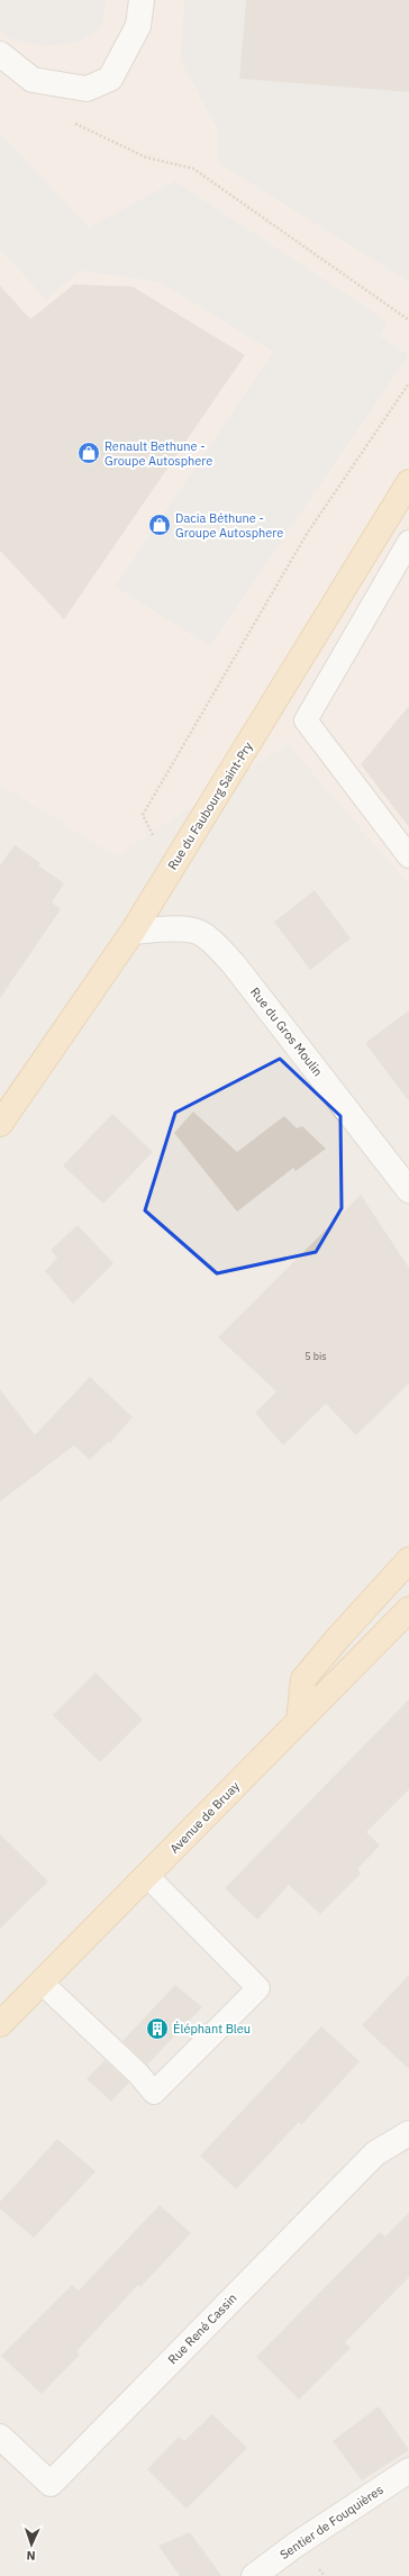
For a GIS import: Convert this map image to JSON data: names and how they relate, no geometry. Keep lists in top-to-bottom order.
{
  "streets": {
    "main road": ["Rue du Faubourg Saint-Pry", "Avenue de Bruay"],
    "street": ["Rue du Gros Moulin", "Rue René Cassin", "Sentier de Fouquières"]
  },
  "crossings": [
    ["Rue du Faubourg Saint-Pry", "Rue du Gros Moulin"]
  ],
  "places": {
    "shop": ["Renault Bethune - Groupe Autosphere", "Dacia Béthune - Groupe Autosphere"],
    "building": ["Éléphant Bleu"]
  },
  "house_numbers": ["5 bis"],
  "north": "bottom"
}
